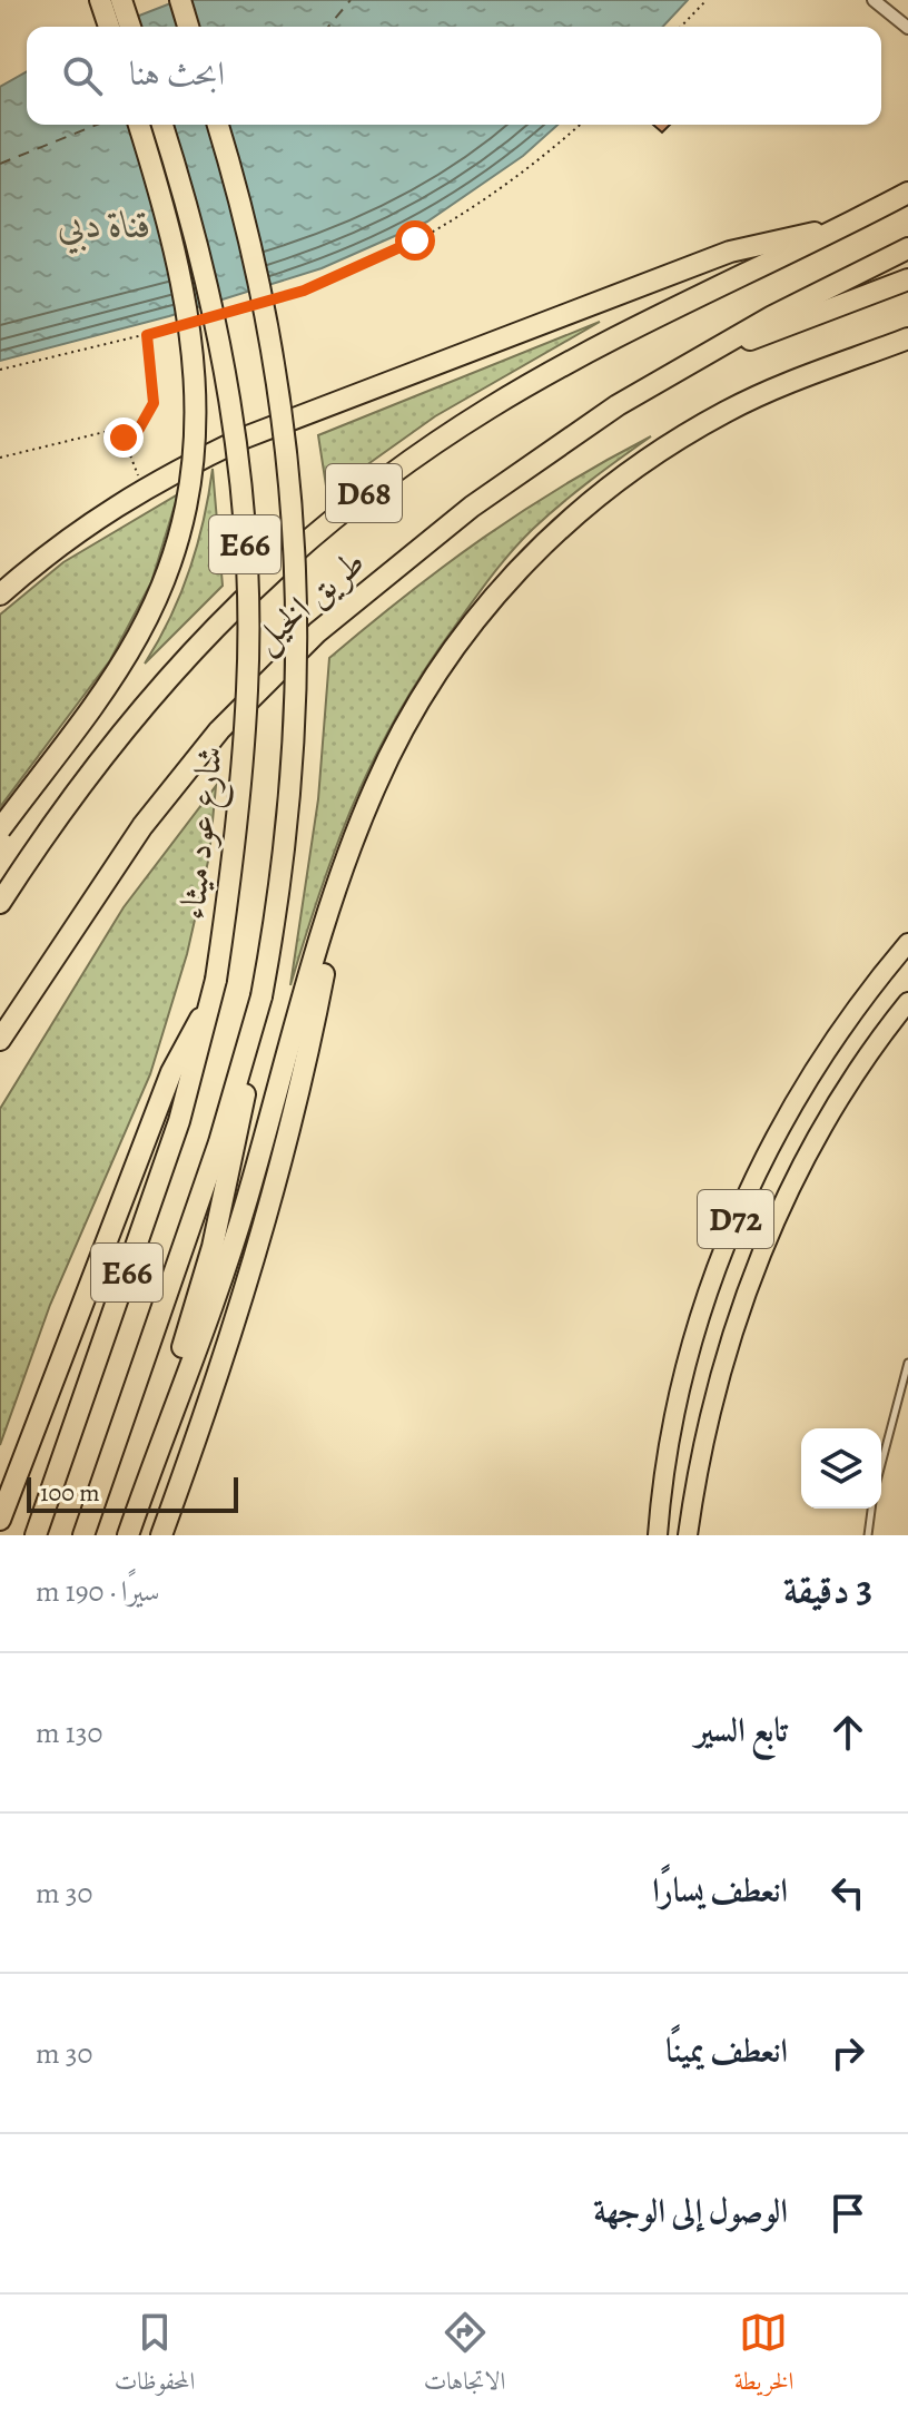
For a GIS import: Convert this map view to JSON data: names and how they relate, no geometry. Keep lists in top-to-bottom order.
{
  "streets": {
    "highway": [
      "D68",
      "E66",
      "طريق الخيل",
      "شارع عود ميثاء"
    ],
    "main road": ["D72"]
  },
  "water": ["قناة دبي"],
  "scale_bar": "100 m",
  "page": {
    "search": "ابحث هنا",
    "scale": "100 m",
    "heading": ["3 دقيقة", "سيرًا · 190 m"],
    "list": [
      ["تابع السير", "130 m"],
      ["انعطف يسارًا", "30 m"],
      ["انعطف يمينًا", "30 m"],
      "الوصول إلى الوجهة"
    ],
    "nav": ["الخريطة", "الاتجاهات", "المحفوظات"]
  }
}
